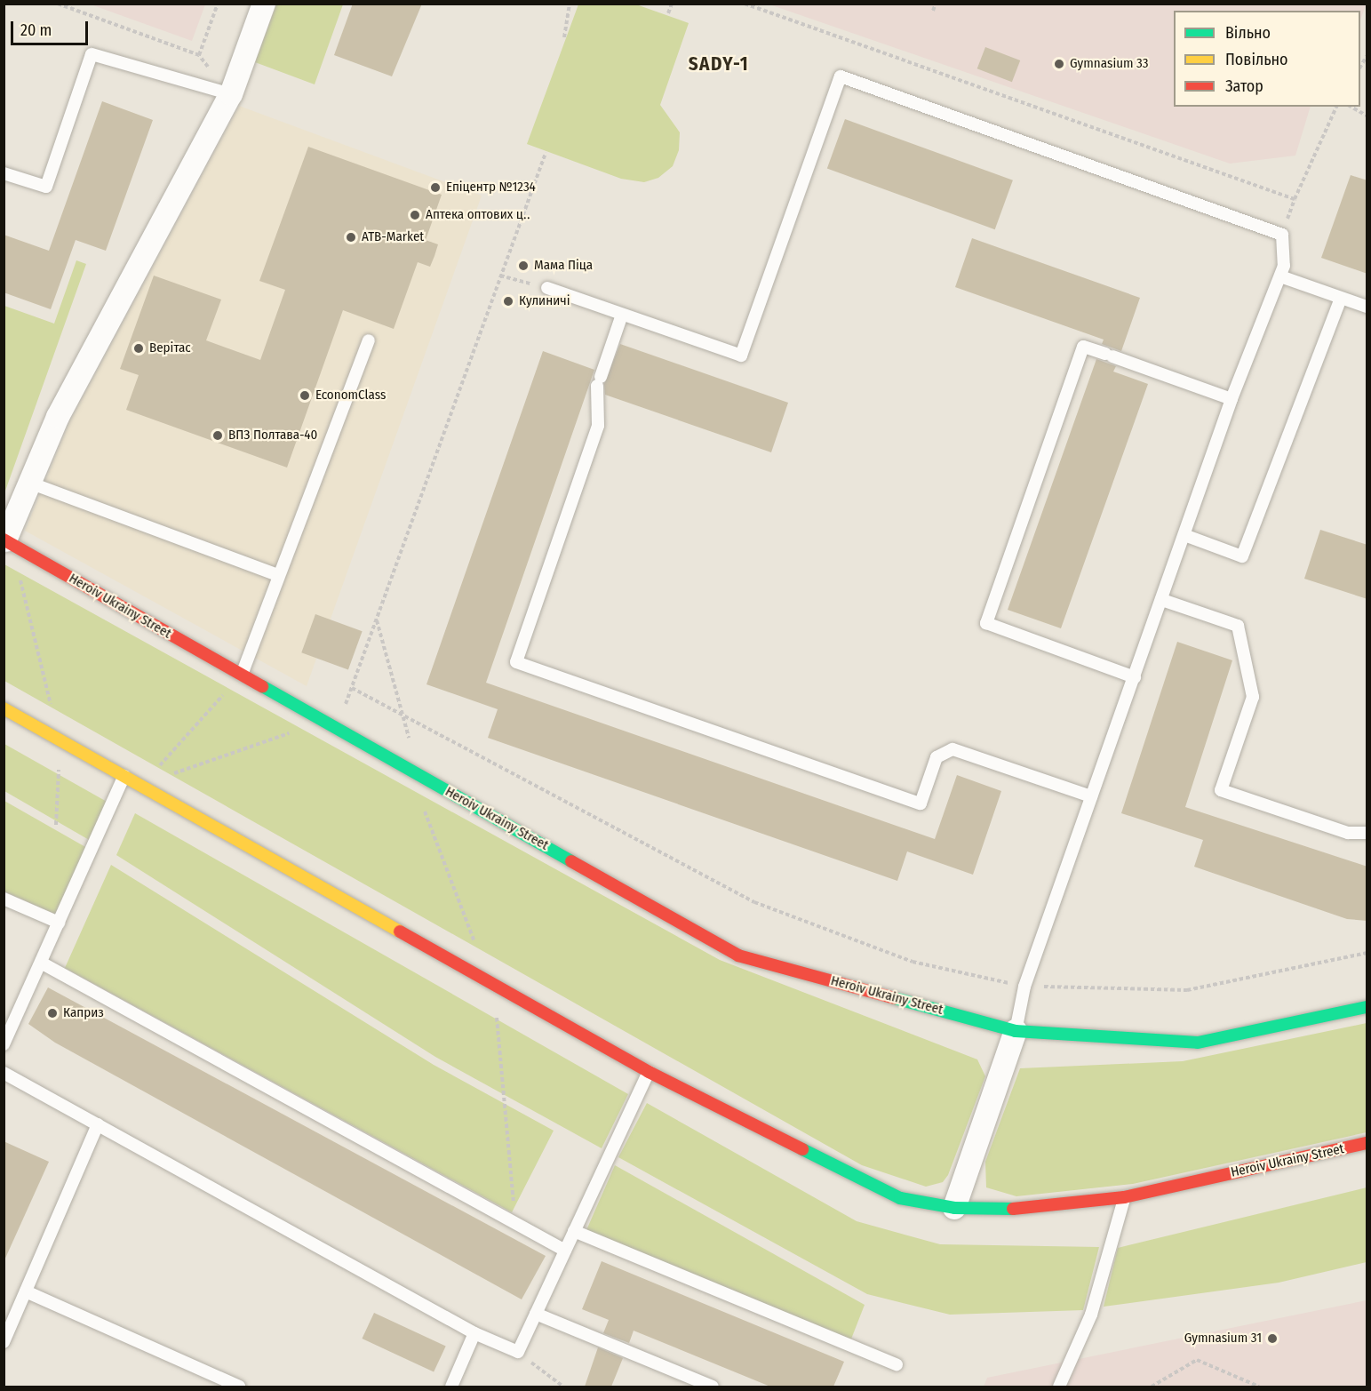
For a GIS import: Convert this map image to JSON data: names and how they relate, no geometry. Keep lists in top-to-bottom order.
{
  "streets": {
    "main road": ["Heroiv Ukrainy Street"]
  },
  "districts": ["SADY-1"],
  "places": [
    "Gymnasium 33",
    "Епіцентр №1234",
    "Аптека оптових ц‥",
    "ATB-Market",
    "Мама Піца",
    "Кулиничі",
    "Верітас",
    "EconomClass",
    "ВПЗ Полтава-40",
    "Каприз",
    "Gymnasium 31"
  ],
  "legend": ["Вільно", "Повільно", "Затор"],
  "scale_bar": "20 m"
}
